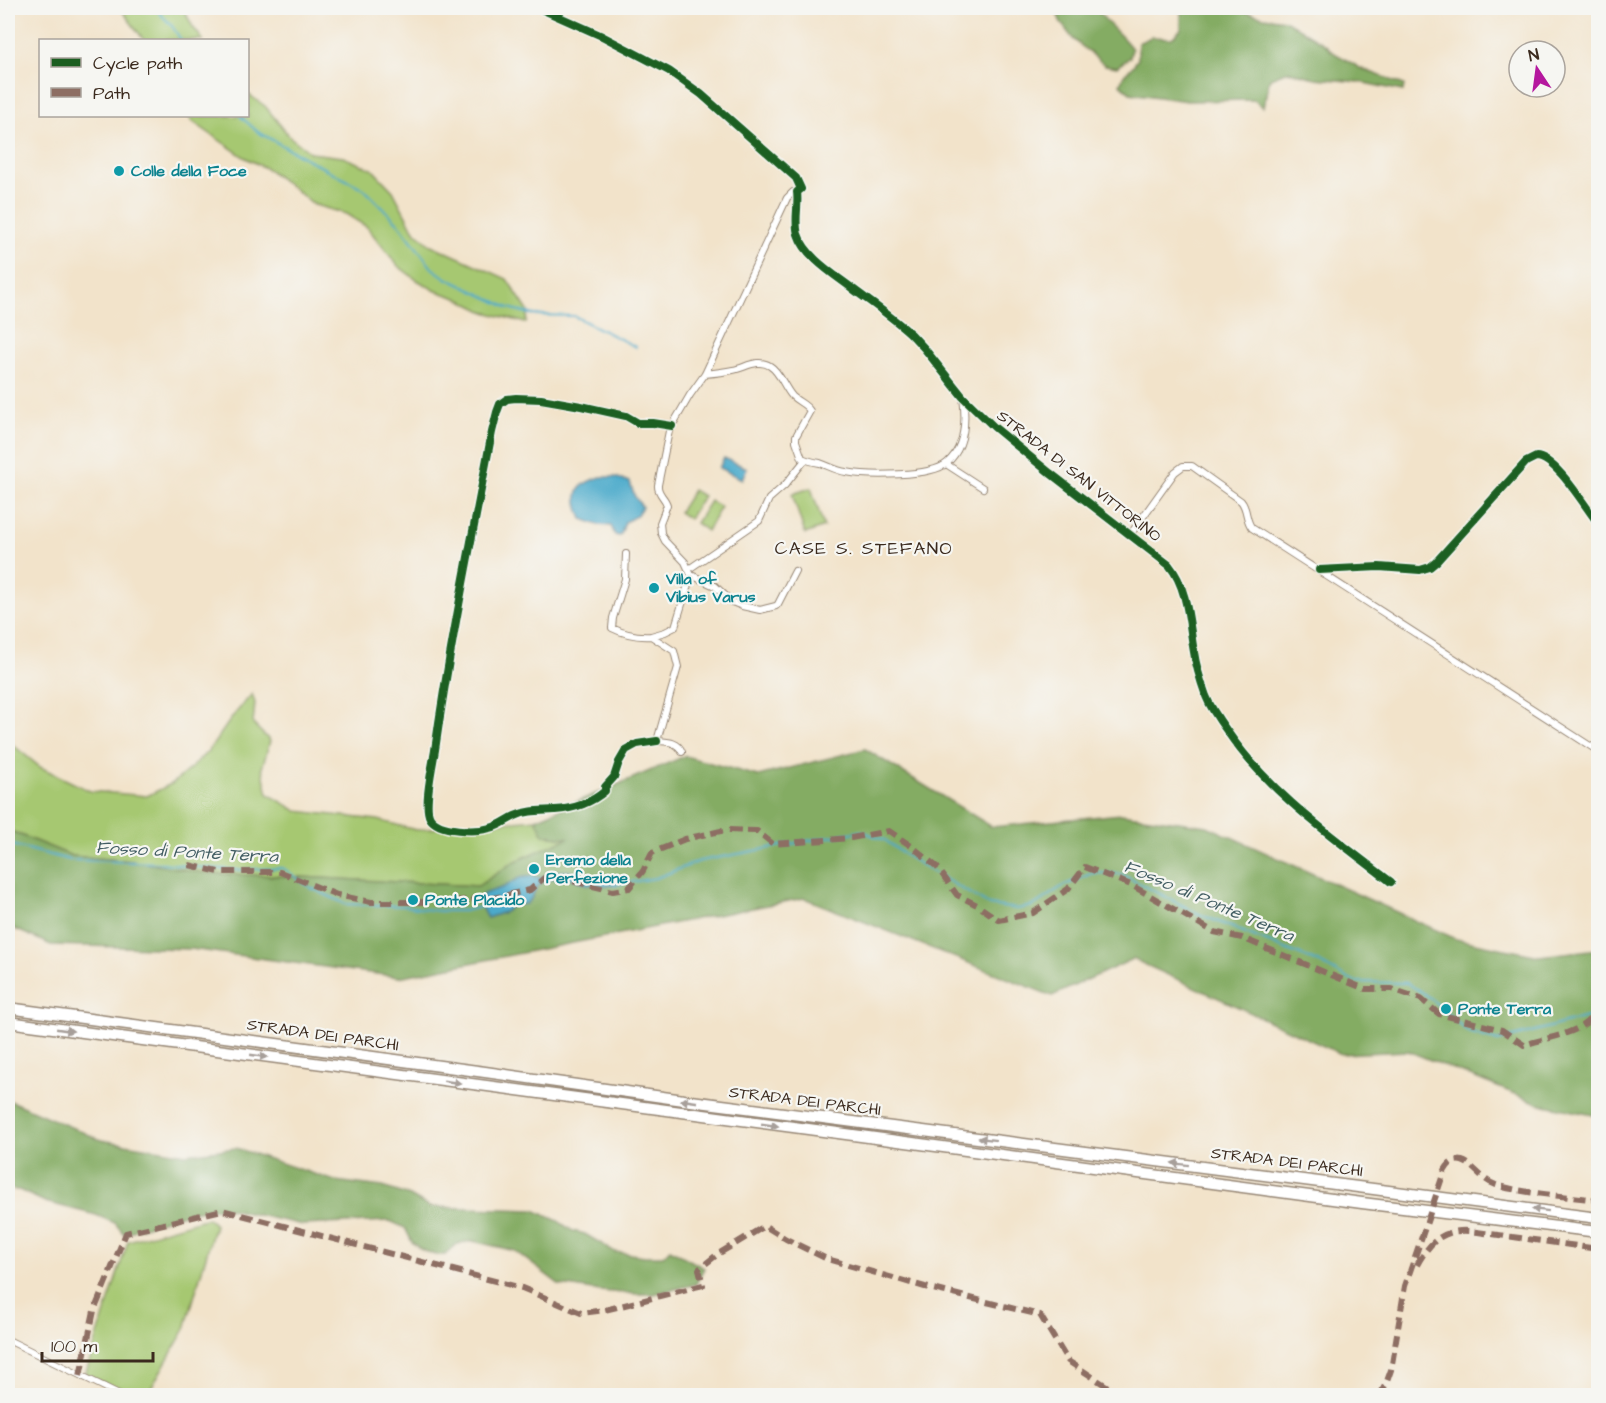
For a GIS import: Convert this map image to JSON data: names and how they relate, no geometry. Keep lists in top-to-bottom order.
{
  "streets": {
    "highway": ["STRADA DEI PARCHI"],
    "street": ["STRADA DI SAN VITTORINO"]
  },
  "districts": ["CASE S. STEFANO"],
  "water": ["Fosso di Ponte Terra"],
  "places": [
    "Colle della Foce",
    "Villa of Vibius Varus",
    "Eremo della Perfezione",
    "Ponte Placido",
    "Ponte Terra"
  ],
  "legend": ["Cycle path", "Path"],
  "scale_bar": "100 m",
  "north": "top"
}
